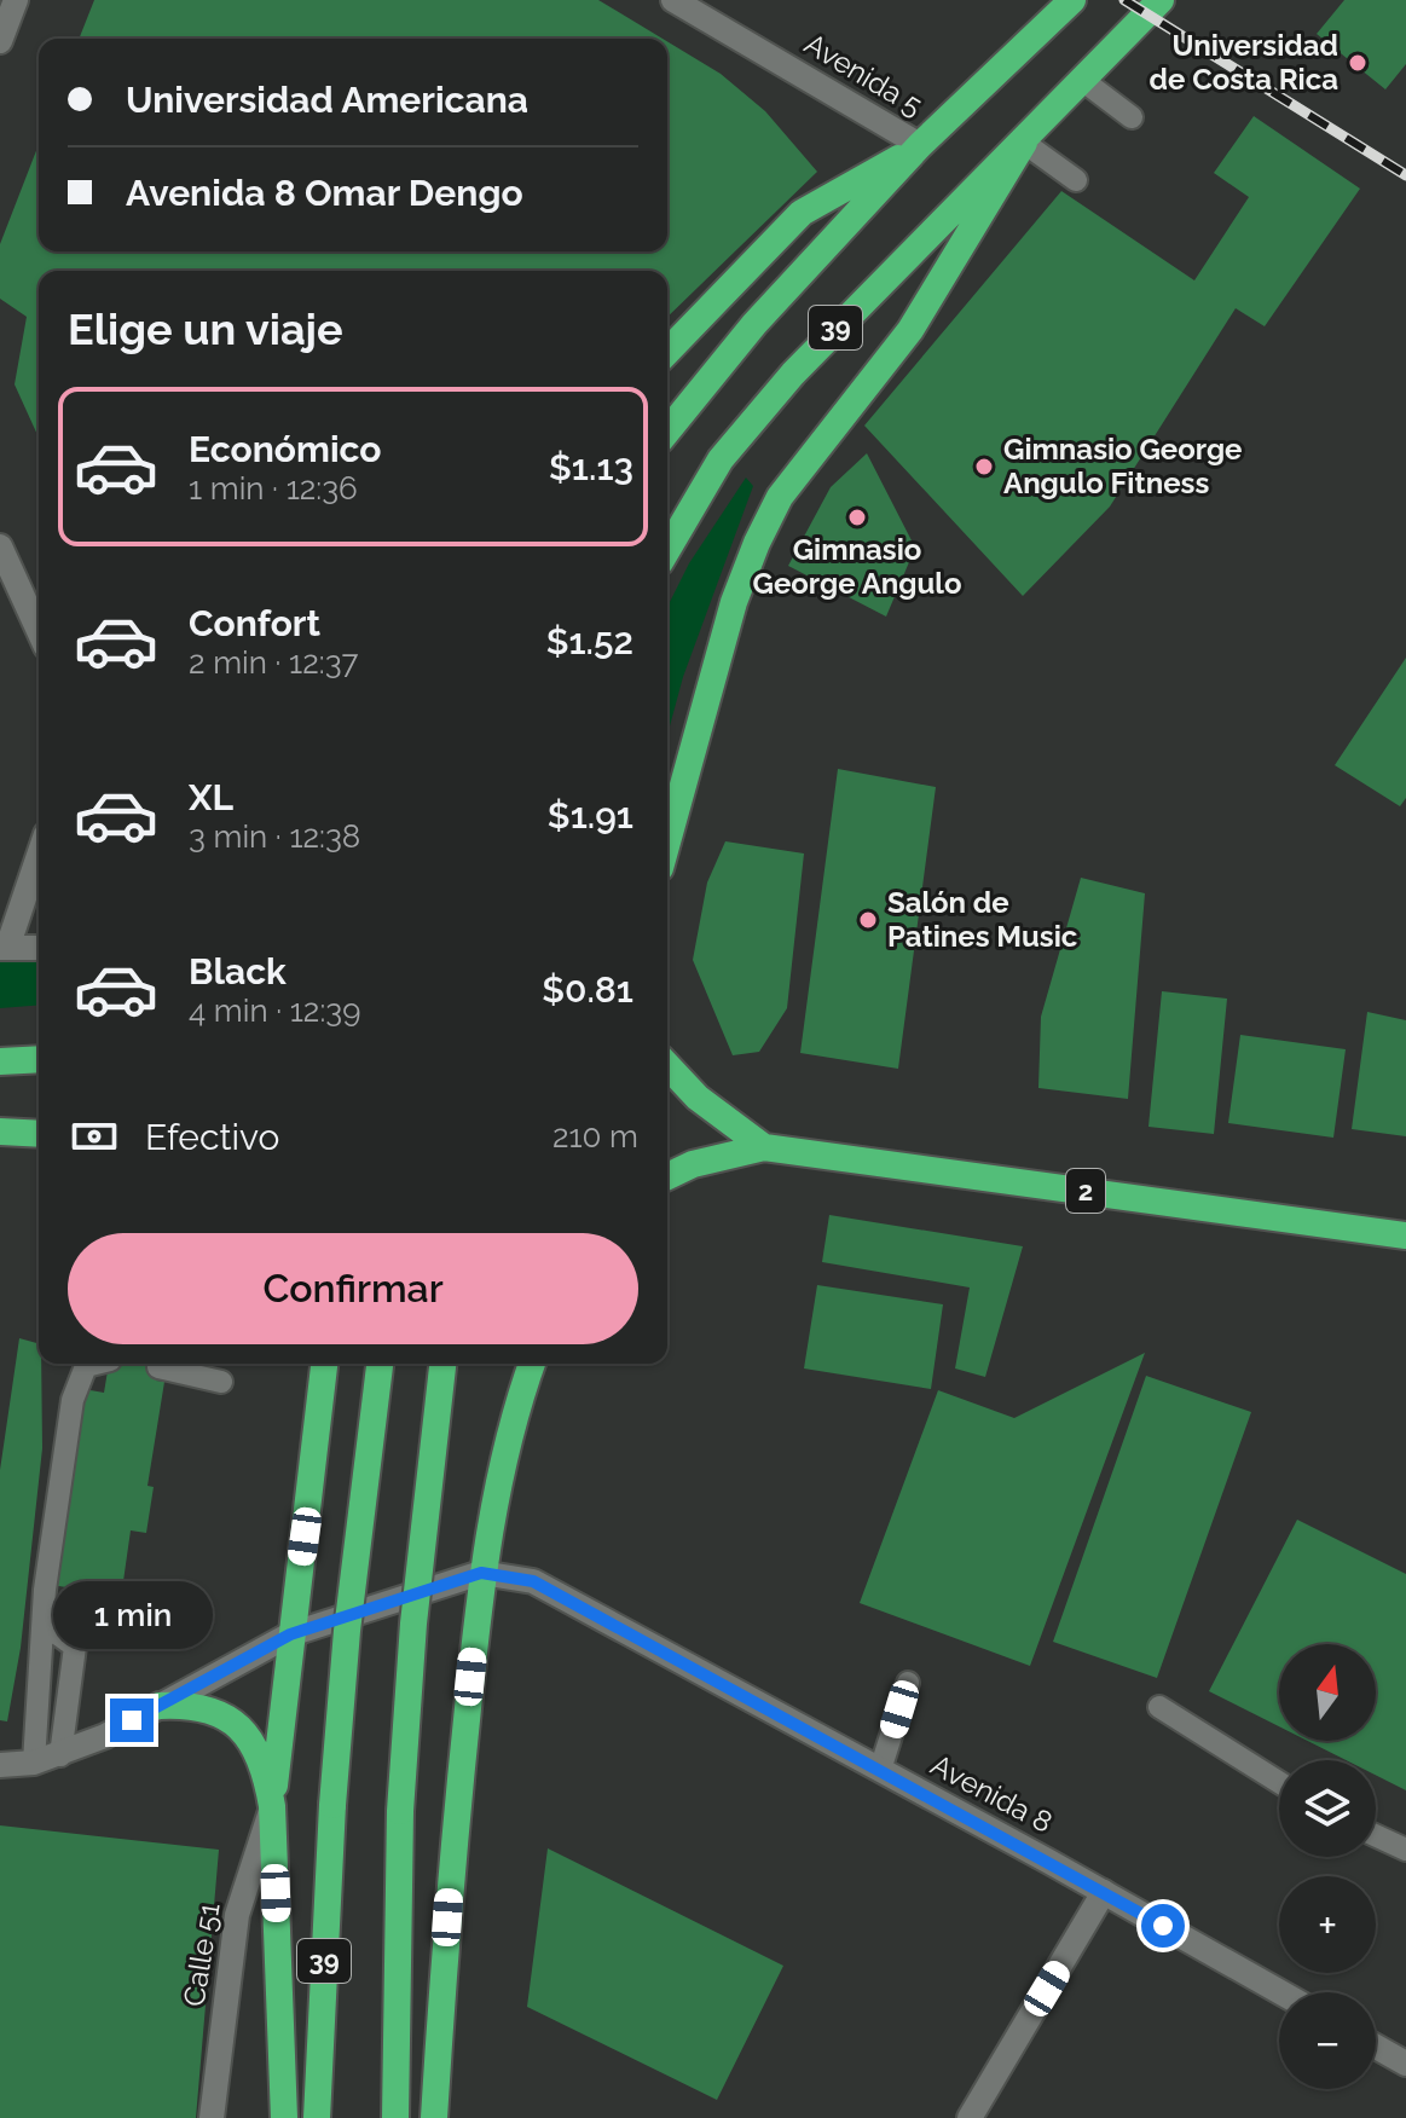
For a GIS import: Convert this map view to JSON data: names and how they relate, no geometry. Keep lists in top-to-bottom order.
{
  "streets": {
    "highway": ["39", "2"],
    "street": ["Avenida 5", "Avenida 8", "Calle 51"]
  },
  "crossings": [
    ["Avenida 5", "39"]
  ],
  "places": [
    "Universidad de Costa Rica",
    "Gimnasio George Angulo Fitness",
    "Gimnasio George Angulo",
    "Salón de Patines Music"
  ],
  "north": "top",
  "page": {
    "banner": ["Universidad Americana", "Avenida 8 Omar Dengo"],
    "heading": "Elige un viaje",
    "list": [
      {
        "name": "Económico",
        "note": "1 min · 12:36",
        "value": "$1.13"
      },
      {
        "name": "Confort",
        "note": "2 min · 12:37",
        "value": "$1.52"
      },
      {
        "name": "XL",
        "note": "3 min · 12:38",
        "value": "$1.91"
      },
      {
        "name": "Black",
        "note": "4 min · 12:39",
        "value": "$0.81"
      }
    ],
    "pay": ["Efectivo", "210 m"],
    "buttons": "Confirmar",
    "bubble": "1 min",
    "map_buttons": ["+", "−"]
  }
}
